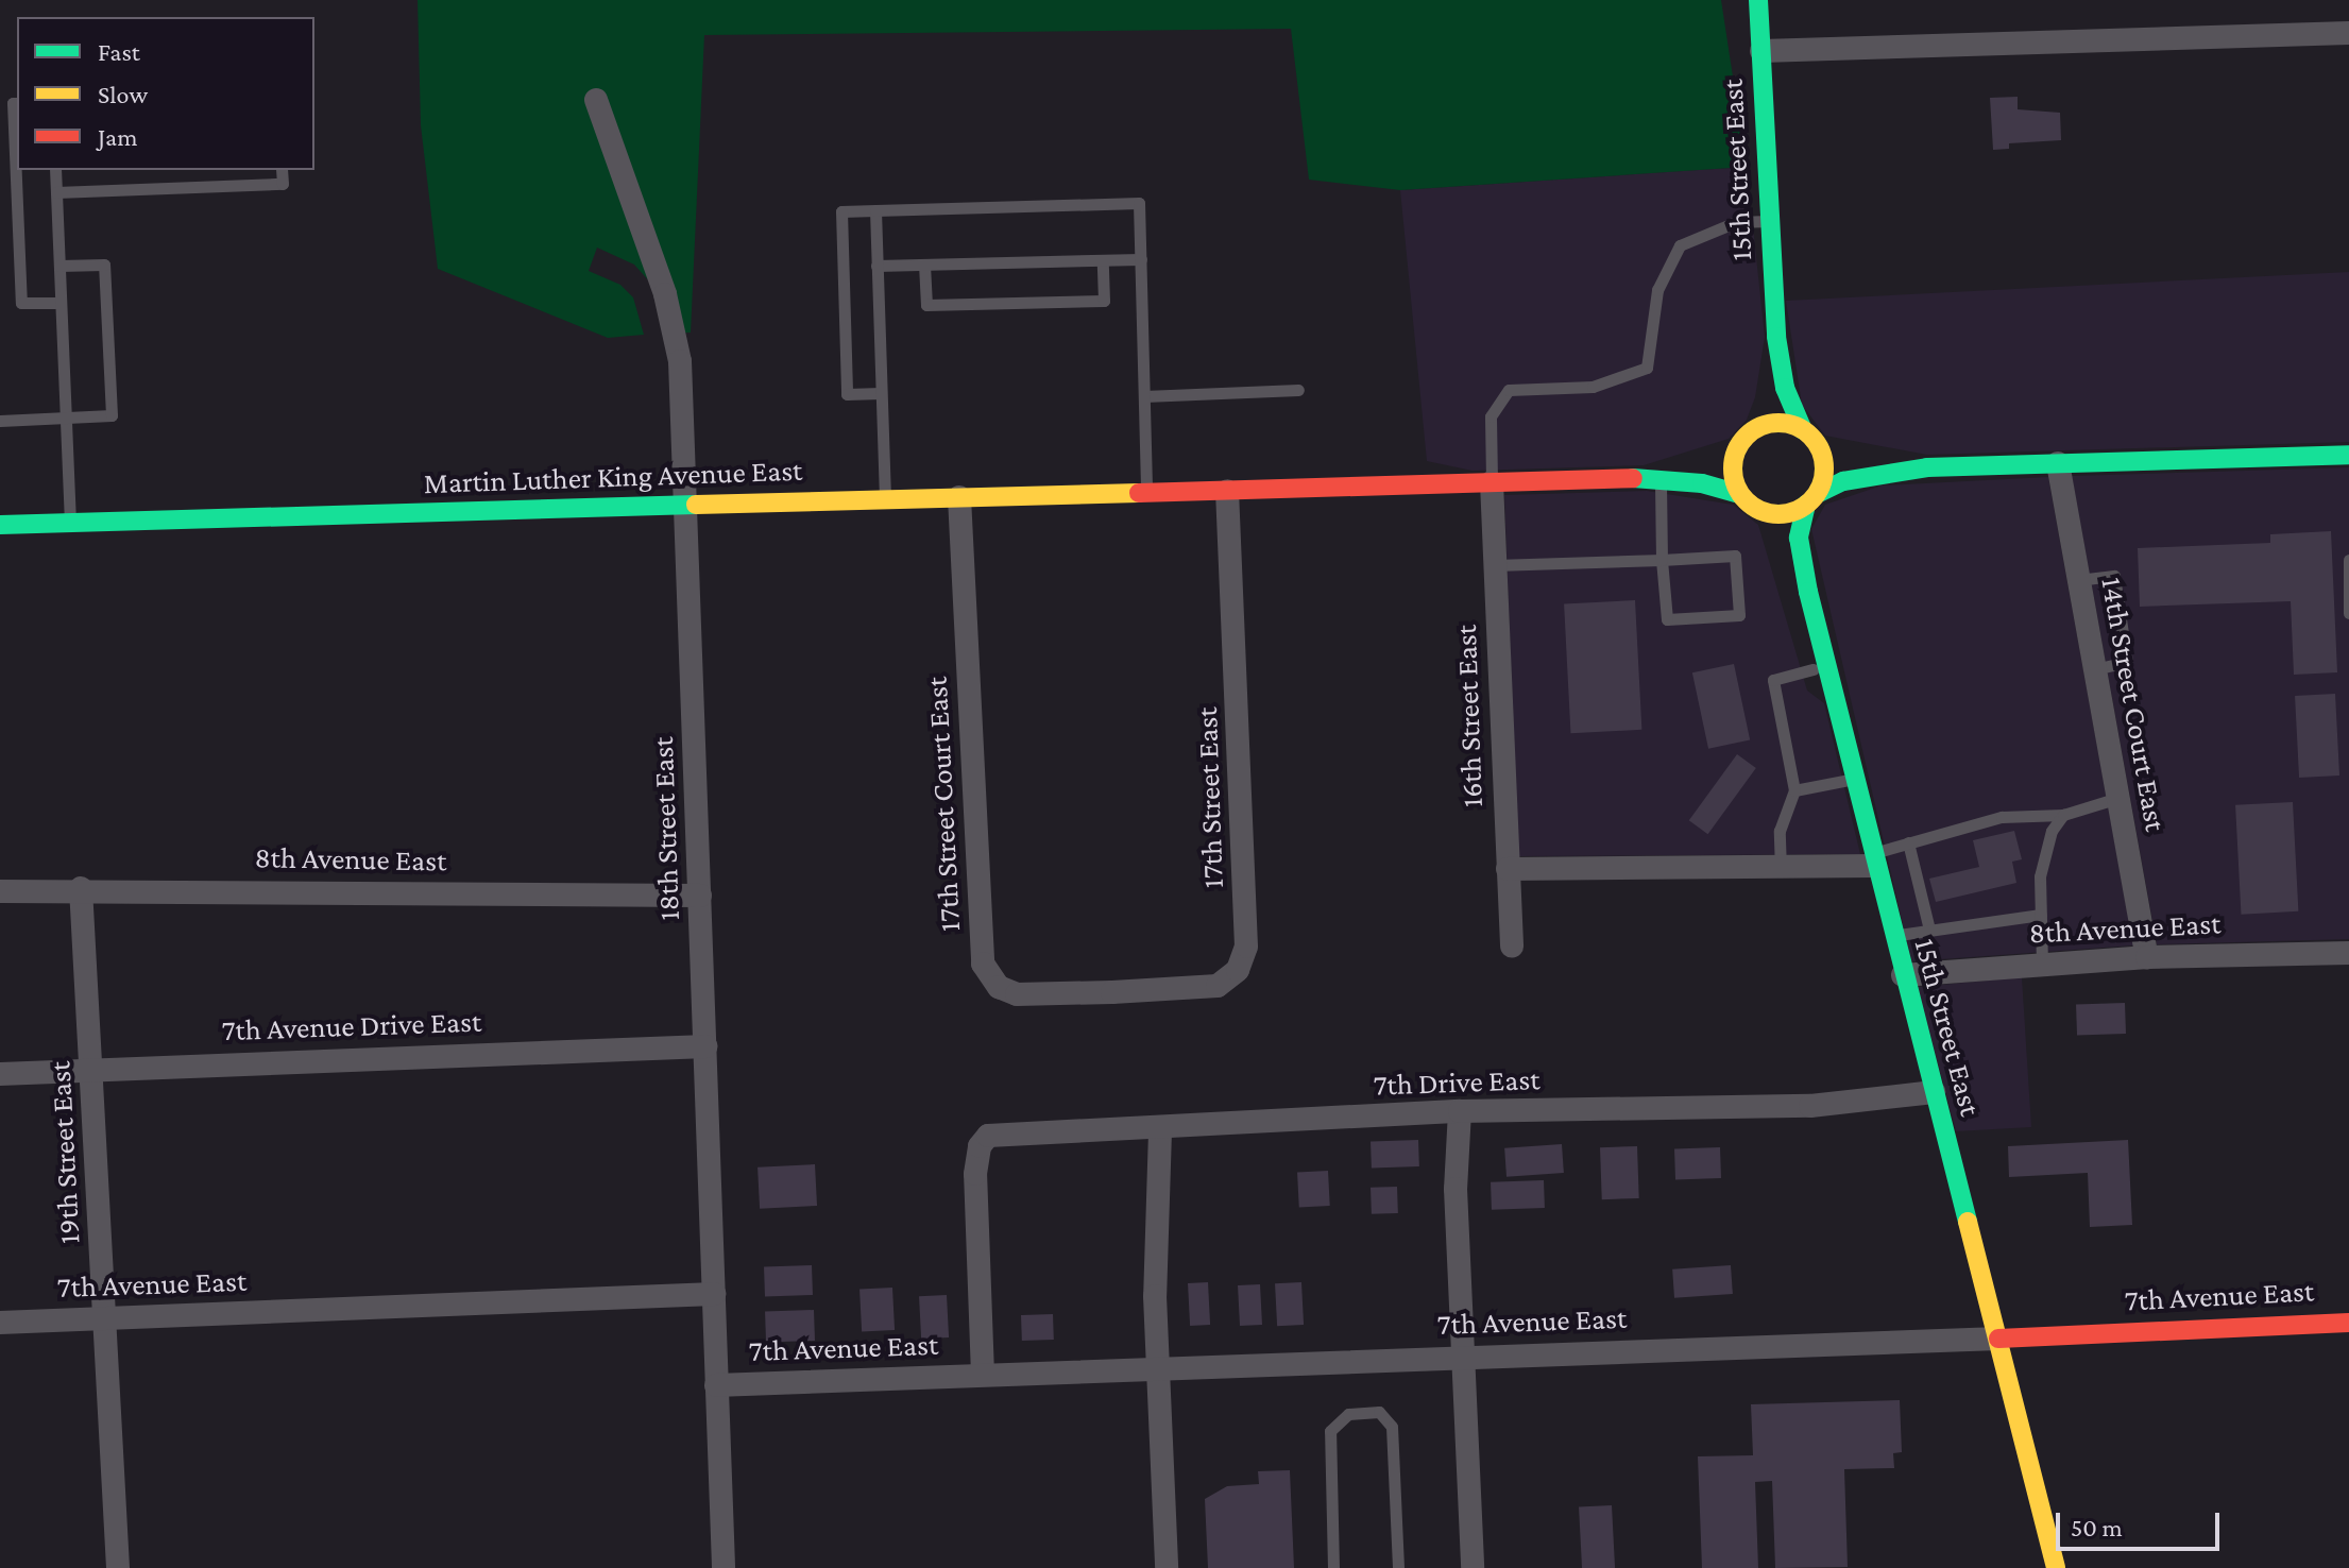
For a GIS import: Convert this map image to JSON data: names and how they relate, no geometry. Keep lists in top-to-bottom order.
{
  "streets": {
    "street": [
      "15th Street East",
      "Martin Luther King Avenue East",
      "14th Street Court East",
      "16th Street East",
      "17th Street East",
      "17th Street Court East",
      "18th Street East",
      "8th Avenue East",
      "7th Avenue Drive East",
      "7th Drive East",
      "19th Street East",
      "7th Avenue East"
    ]
  },
  "crossings": [
    ["15th Street East", "8th Avenue East"],
    ["15th Street East", "7th Drive East"],
    ["15th Street East", "7th Avenue East"],
    ["Martin Luther King Avenue East", "16th Street East"],
    ["Martin Luther King Avenue East", "17th Street East"],
    ["Martin Luther King Avenue East", "17th Street Court East"],
    ["Martin Luther King Avenue East", "18th Street East"],
    ["14th Street Court East", "8th Avenue East"],
    ["17th Street East", "17th Street Court East"],
    ["18th Street East", "8th Avenue East"],
    ["18th Street East", "7th Avenue Drive East"],
    ["18th Street East", "7th Avenue East"],
    ["8th Avenue East", "19th Street East"],
    ["7th Avenue Drive East", "19th Street East"],
    ["7th Drive East", "7th Avenue East"],
    ["19th Street East", "7th Avenue East"]
  ],
  "legend": ["Fast", "Slow", "Jam"],
  "scale_bar": "50 m"
}
